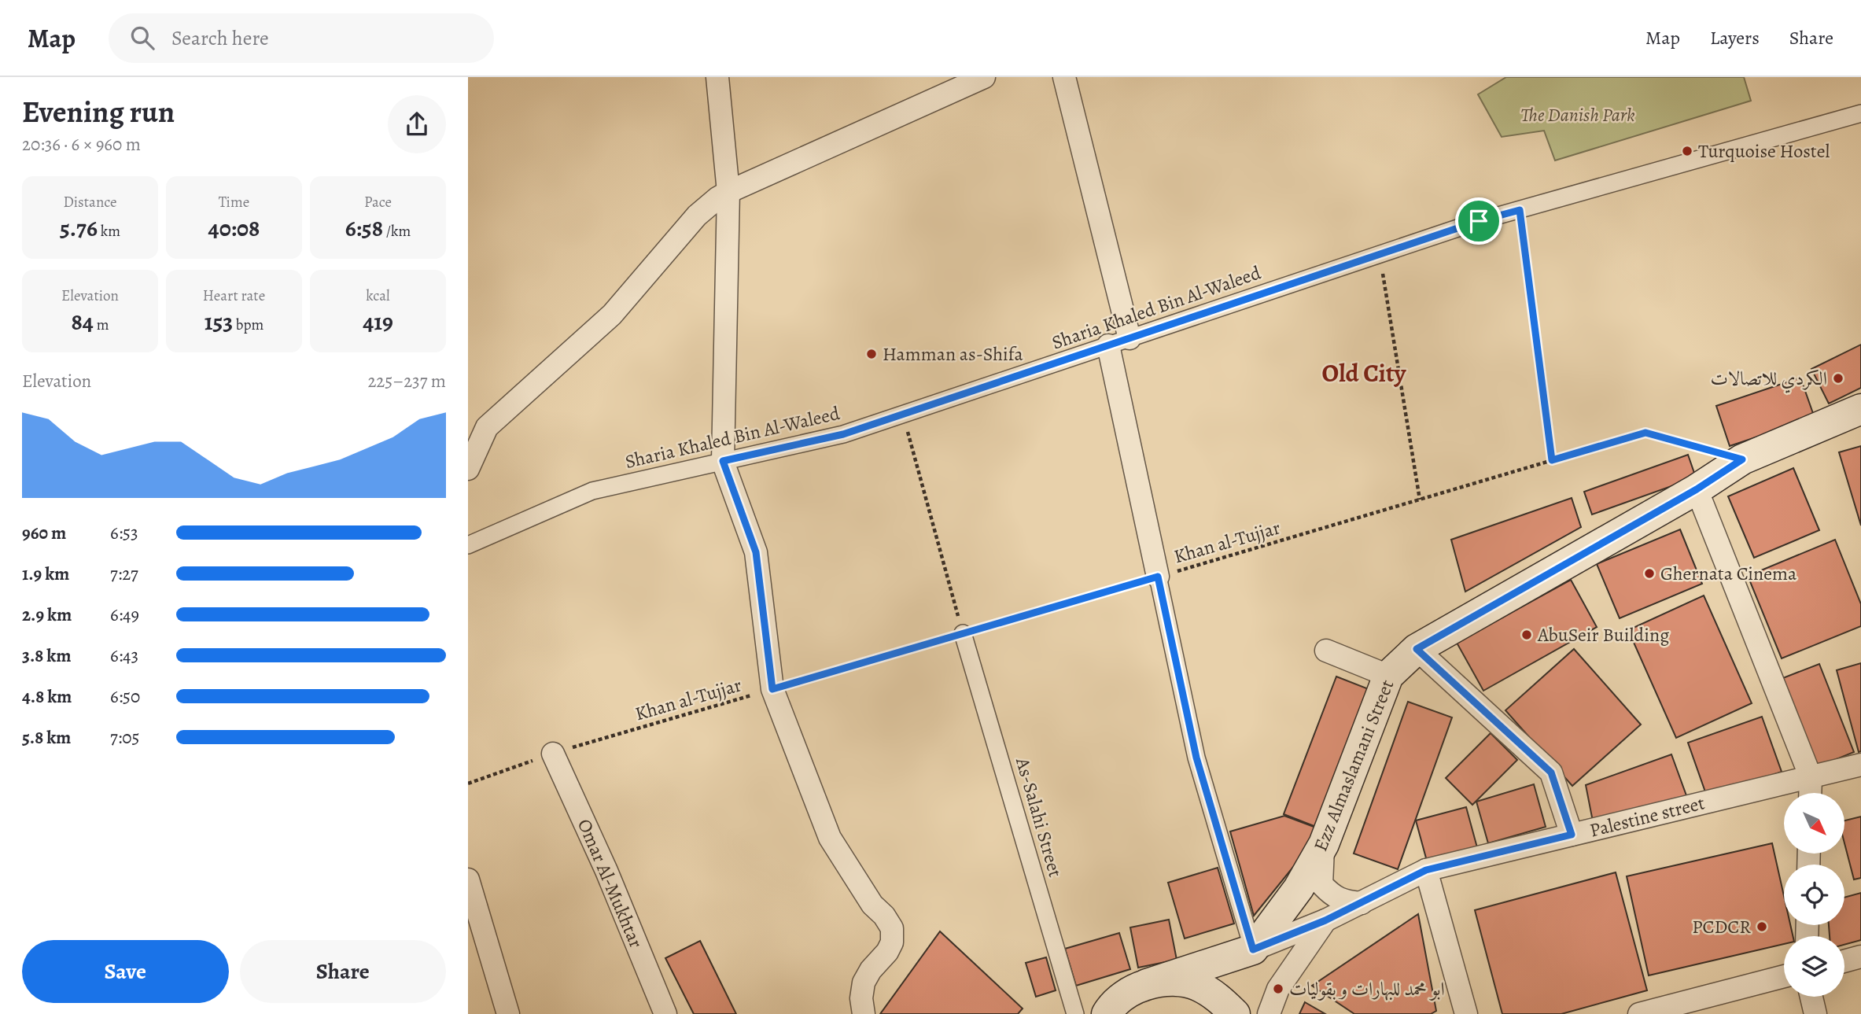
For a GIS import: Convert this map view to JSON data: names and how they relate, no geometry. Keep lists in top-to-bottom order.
{
  "streets": {
    "main road": ["Ezz Almaslamani Street"],
    "street": [
      "Sharia Khaled Bin Al-Waleed",
      "Palestine street",
      "As-Salahi Street",
      "Omar Al-Mukhtar"
    ],
    "path": ["Khan al-Tujjar"]
  },
  "crossings": [
    ["Khan al-Tujjar", "Ezz Almaslamani Street"],
    ["Khan al-Tujjar", "As-Salahi Street"],
    ["Khan al-Tujjar", "Omar Al-Mukhtar"],
    ["Ezz Almaslamani Street", "Palestine street"]
  ],
  "districts": ["Old City"],
  "parks": ["The Danish Park"],
  "places": [
    "Turquoise Hostel",
    "Hamman as-Shifa",
    "الكردي للاتصالات",
    "Ghernata Cinema",
    "AbuSeir Building",
    "PCDCR",
    "ابو محمد للبهارات و بقوليات"
  ],
  "north": "bottom right",
  "page": {
    "header": "Map",
    "search": "Search here",
    "nav": ["Map", "Layers", "Share"],
    "heading": ["Evening run", "20:36 · 6 × 960 m"],
    "stats": [
      ["Distance", "5.76 km"],
      ["Time", "40:08"],
      ["Pace", "6:58 /km"],
      ["Elevation", "84 m"],
      ["Heart rate", "153 bpm"],
      ["kcal", "419"]
    ],
    "chart": ["Elevation", "225–237 m"],
    "list": [
      {
        "name": "960 m",
        "note": "6:53"
      },
      {
        "name": "1.9 km",
        "note": "7:27"
      },
      {
        "name": "2.9 km",
        "note": "6:49"
      },
      {
        "name": "3.8 km",
        "note": "6:43"
      },
      {
        "name": "4.8 km",
        "note": "6:50"
      },
      {
        "name": "5.8 km",
        "note": "7:05"
      }
    ],
    "buttons": ["Save", "Share"]
  }
}
